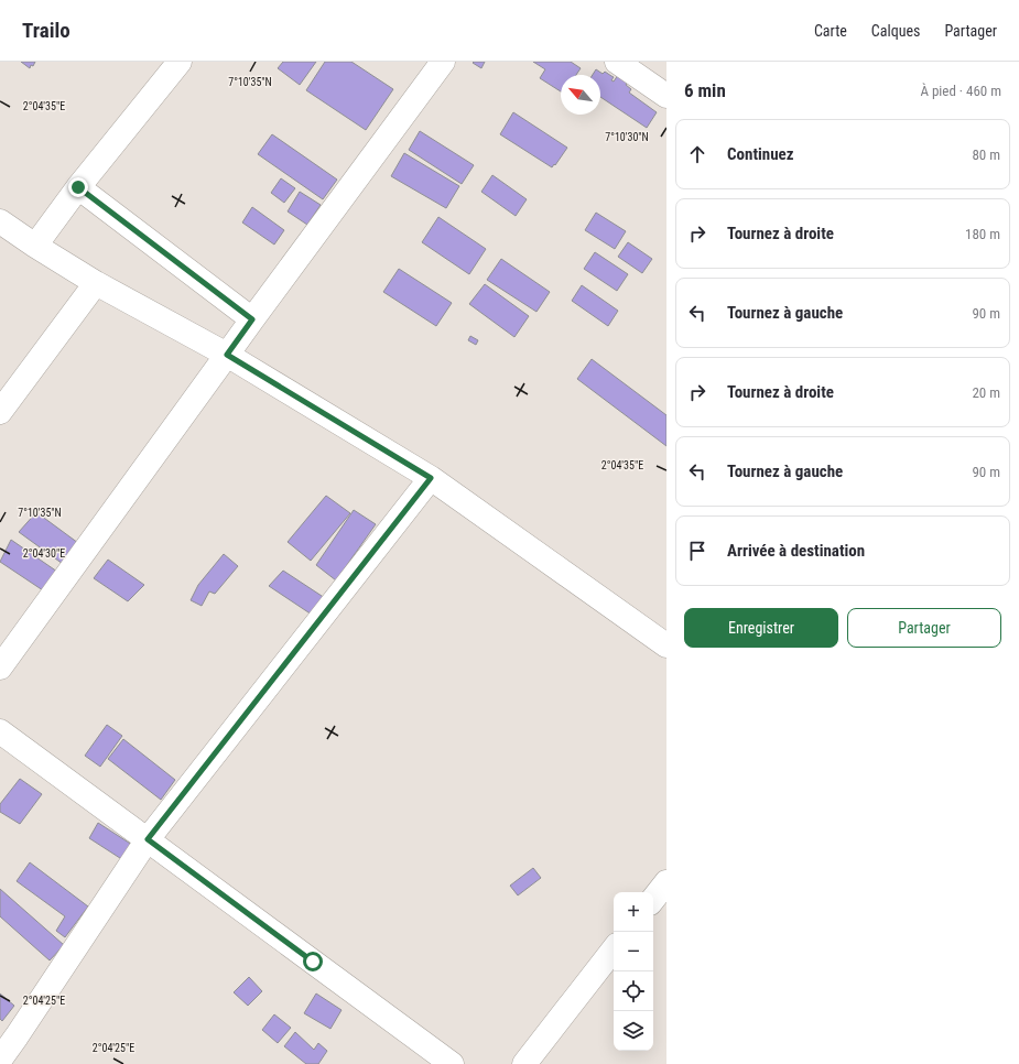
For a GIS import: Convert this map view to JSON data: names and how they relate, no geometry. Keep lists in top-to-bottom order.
{
  "north": "top left",
  "page": {
    "header": "Trailo",
    "nav": ["Carte", "Calques", "Partager"],
    "heading": ["6 min", "À pied · 460 m"],
    "list": [
      ["Continuez", "80 m"],
      ["Tournez à droite", "180 m"],
      ["Tournez à gauche", "90 m"],
      ["Tournez à droite", "20 m"],
      ["Tournez à gauche", "90 m"],
      "Arrivée à destination"
    ],
    "buttons": ["Enregistrer", "Partager"],
    "map_buttons": ["+", "−"]
  },
  "coordinates": [
    "7°10'35\"N",
    "2°04'35\"E",
    "7°10'30\"N",
    "2°04'30\"E",
    "2°04'25\"E"
  ]
}
